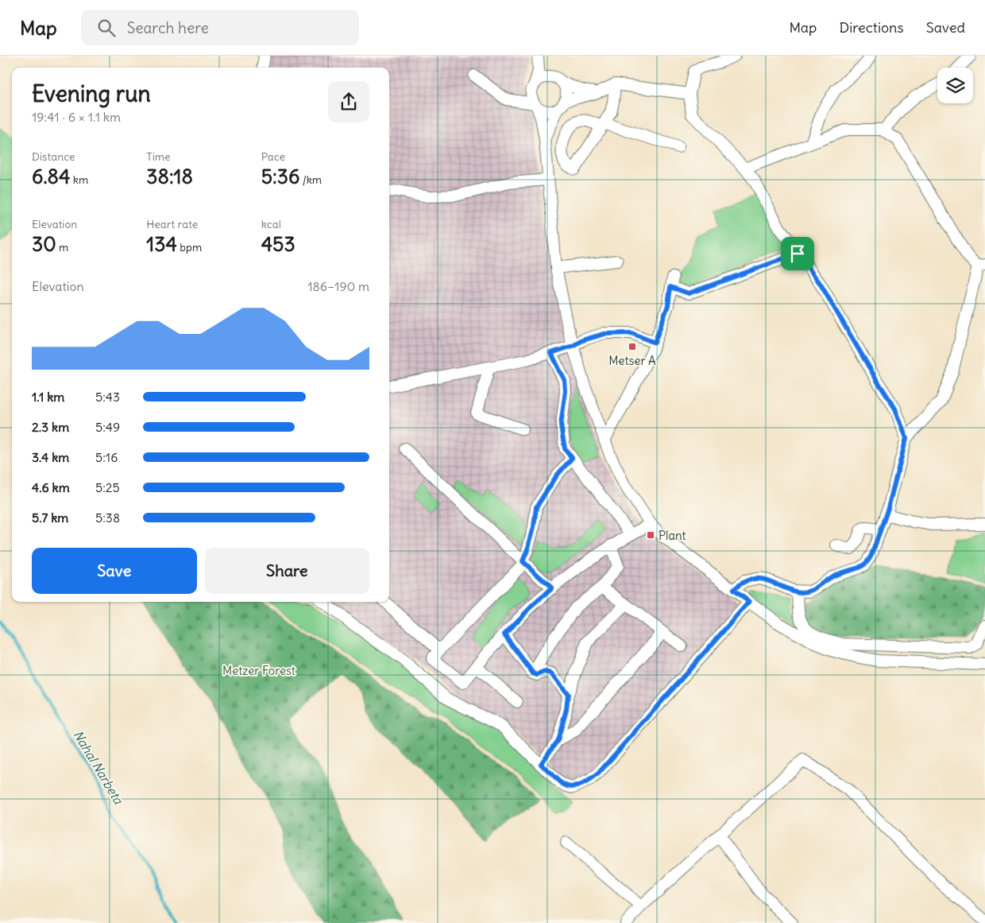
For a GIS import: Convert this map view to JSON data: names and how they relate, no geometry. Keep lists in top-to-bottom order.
{
  "water": ["Nahal Narbeta"],
  "parks": ["Metzer Forest"],
  "places": {
    "transit": ["Metser A", "Plant"]
  },
  "page": {
    "header": "Map",
    "search": "Search here",
    "nav": ["Map", "Directions", "Saved"],
    "heading": ["Evening run", "19:41 · 6 × 1.1 km"],
    "stats": [
      ["Distance", "6.84 km"],
      ["Time", "38:18"],
      ["Pace", "5:36 /km"],
      ["Elevation", "30 m"],
      ["Heart rate", "134 bpm"],
      ["kcal", "453"]
    ],
    "chart": ["Elevation", "186–190 m"],
    "list": [
      {
        "name": "1.1 km",
        "note": "5:43"
      },
      {
        "name": "2.3 km",
        "note": "5:49"
      },
      {
        "name": "3.4 km",
        "note": "5:16"
      },
      {
        "name": "4.6 km",
        "note": "5:25"
      },
      {
        "name": "5.7 km",
        "note": "5:38"
      }
    ],
    "buttons": ["Save", "Share"]
  }
}
